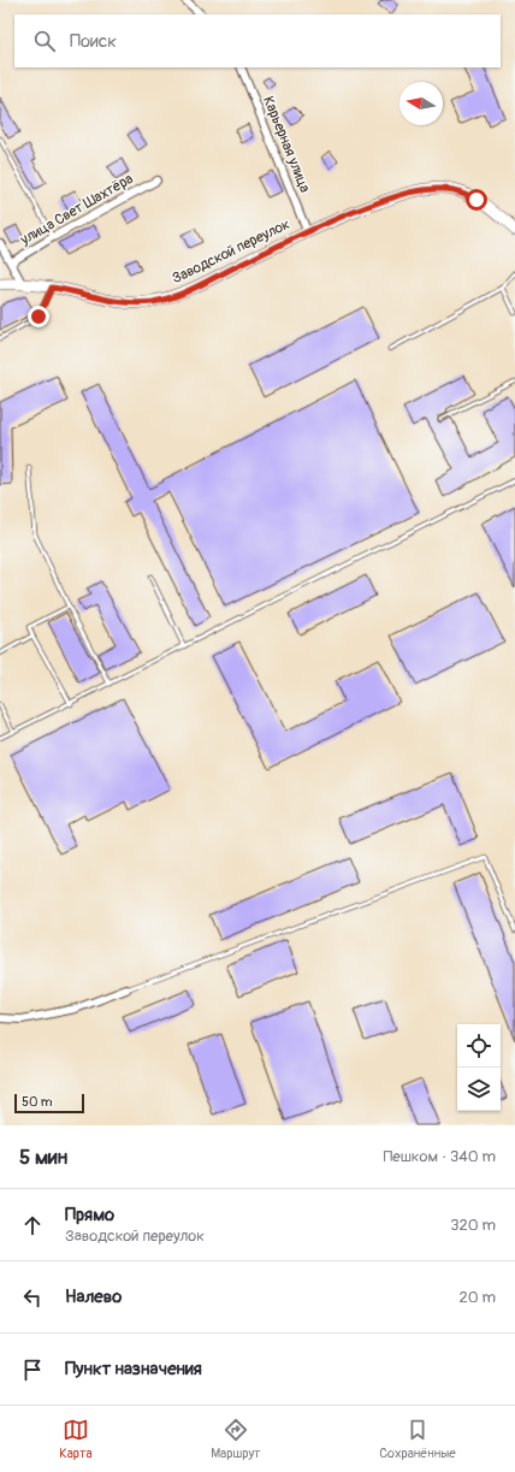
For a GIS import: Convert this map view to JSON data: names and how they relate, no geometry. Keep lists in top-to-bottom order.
{
  "streets": {
    "main road": ["Заводской переулок"],
    "street": ["Карьерная улица", "улица Свет Шахтёра"]
  },
  "crossings": [
    ["Карьерная улица", "Заводской переулок"],
    ["улица Свет Шахтёра", "Заводской переулок"]
  ],
  "scale_bar": "50 m",
  "north": "left",
  "page": {
    "search": "Поиск",
    "scale": "50 m",
    "heading": ["5 мин", "Пешком · 340 m"],
    "list": [
      ["Прямо", "Заводской переулок", "320 m"],
      ["Налево", "20 m"],
      "Пункт назначения"
    ],
    "nav": ["Карта", "Маршрут", "Сохранённые"]
  }
}
